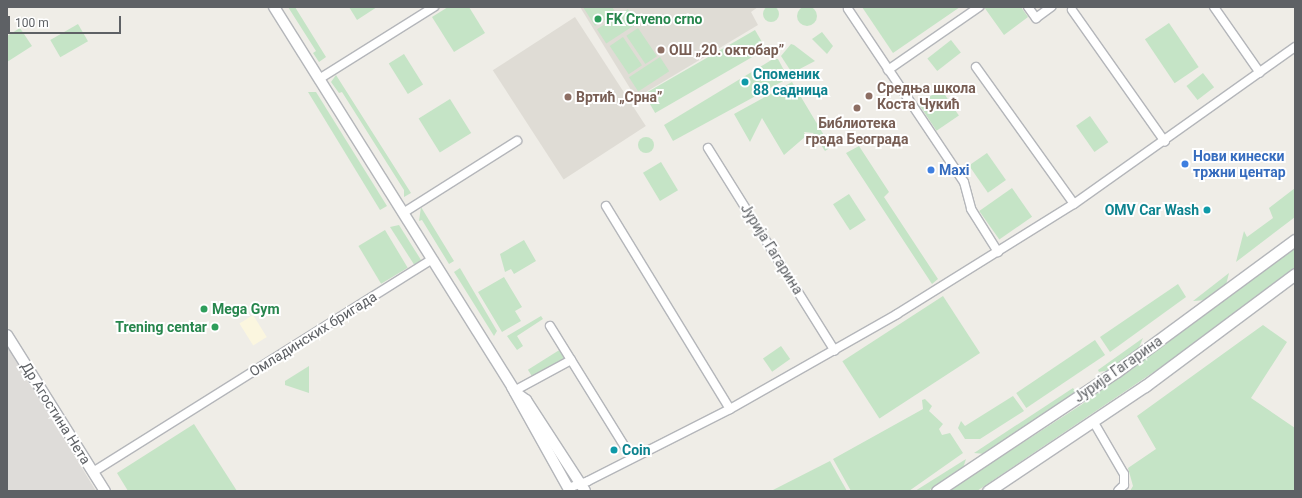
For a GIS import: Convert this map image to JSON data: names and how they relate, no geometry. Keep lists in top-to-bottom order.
{
  "streets": {
    "main road": ["Јурија Гагарина"],
    "street": ["Омладинских бригада", "Др Агостина Нета"]
  },
  "crossings": [
    ["Омладинских бригада", "Др Агостина Нета"]
  ],
  "places": [
    "FK Crveno crno",
    "ОШ „20. октобар”",
    "Споменик 88 садница",
    "Средња школа Коста Чукић",
    "Вртић „Срна”",
    "Библиотека града Београда",
    "Нови кинески тржни центар",
    "Maxi",
    "OMV Car Wash",
    "Mega Gym",
    "Trening centar",
    "Coin"
  ],
  "scale_bar": "100 m"
}
